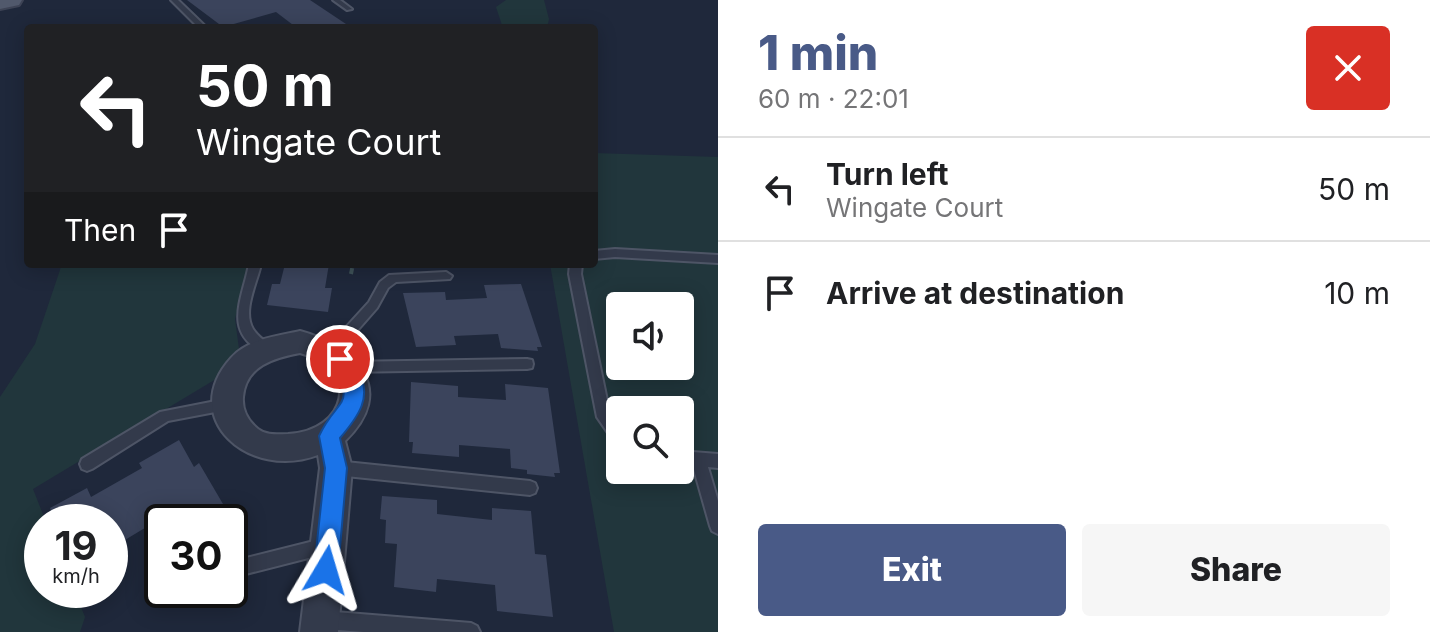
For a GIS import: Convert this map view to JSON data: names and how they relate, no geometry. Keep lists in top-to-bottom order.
{
  "page": {
    "heading": ["1 min", "60 m · 22:01"],
    "turn": ["50 m", "Wingate Court"],
    "list": [
      {
        "name": "Turn left",
        "note": "Wingate Court",
        "value": "50 m"
      },
      {
        "name": "Arrive at destination",
        "value": "10 m"
      }
    ],
    "then": "Then",
    "speed": "19 km/h",
    "limit": "30",
    "buttons": ["Exit", "Share"]
  }
}
